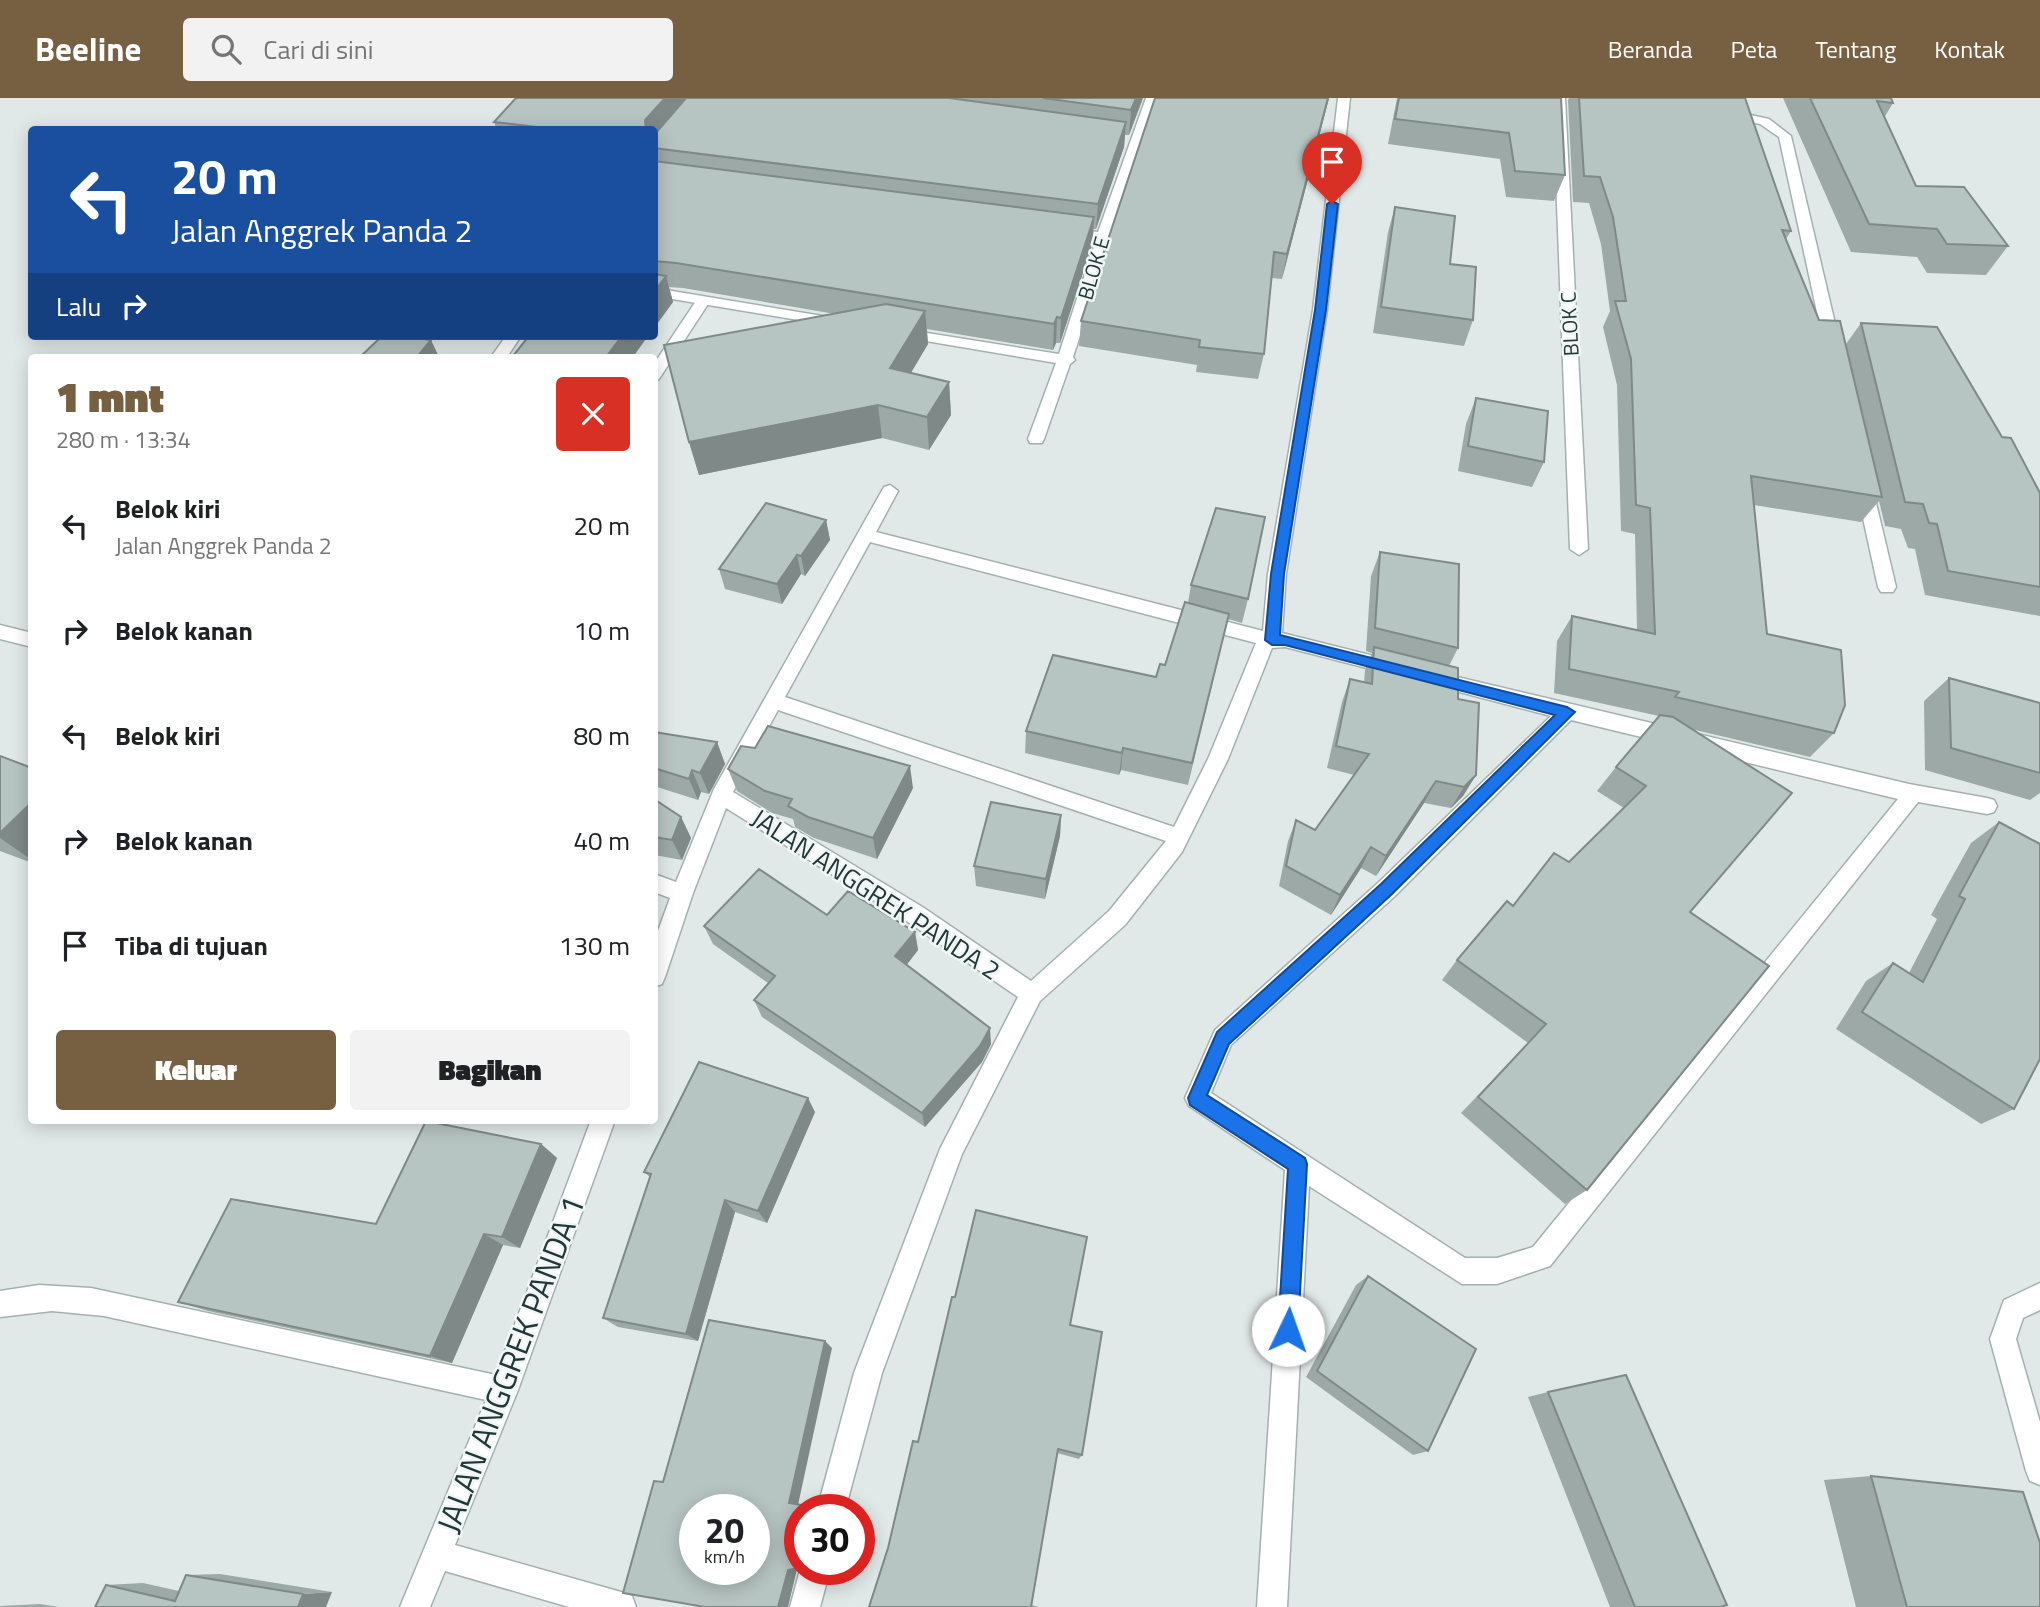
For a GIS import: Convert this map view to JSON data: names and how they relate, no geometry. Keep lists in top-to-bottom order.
{
  "streets": {
    "street": [
      "BLOK E",
      "BLOK C",
      "JALAN ANGGREK PANDA 2",
      "JALAN ANGGREK PANDA 1"
    ]
  },
  "page": {
    "header": "Beeline",
    "search": "Cari di sini",
    "nav": [
      "Beranda",
      "Peta",
      "Tentang",
      "Kontak"
    ],
    "turn": ["20 m", "Jalan Anggrek Panda 2"],
    "then": "Lalu",
    "heading": ["1 mnt", "280 m · 13:34"],
    "list": [
      {
        "name": "Belok kiri",
        "note": "Jalan Anggrek Panda 2",
        "value": "20 m"
      },
      {
        "name": "Belok kanan",
        "value": "10 m"
      },
      {
        "name": "Belok kiri",
        "value": "80 m"
      },
      {
        "name": "Belok kanan",
        "value": "40 m"
      },
      {
        "name": "Tiba di tujuan",
        "value": "130 m"
      }
    ],
    "buttons": ["Keluar", "Bagikan"],
    "speed": "20 km/h",
    "limit": "30"
  }
}
